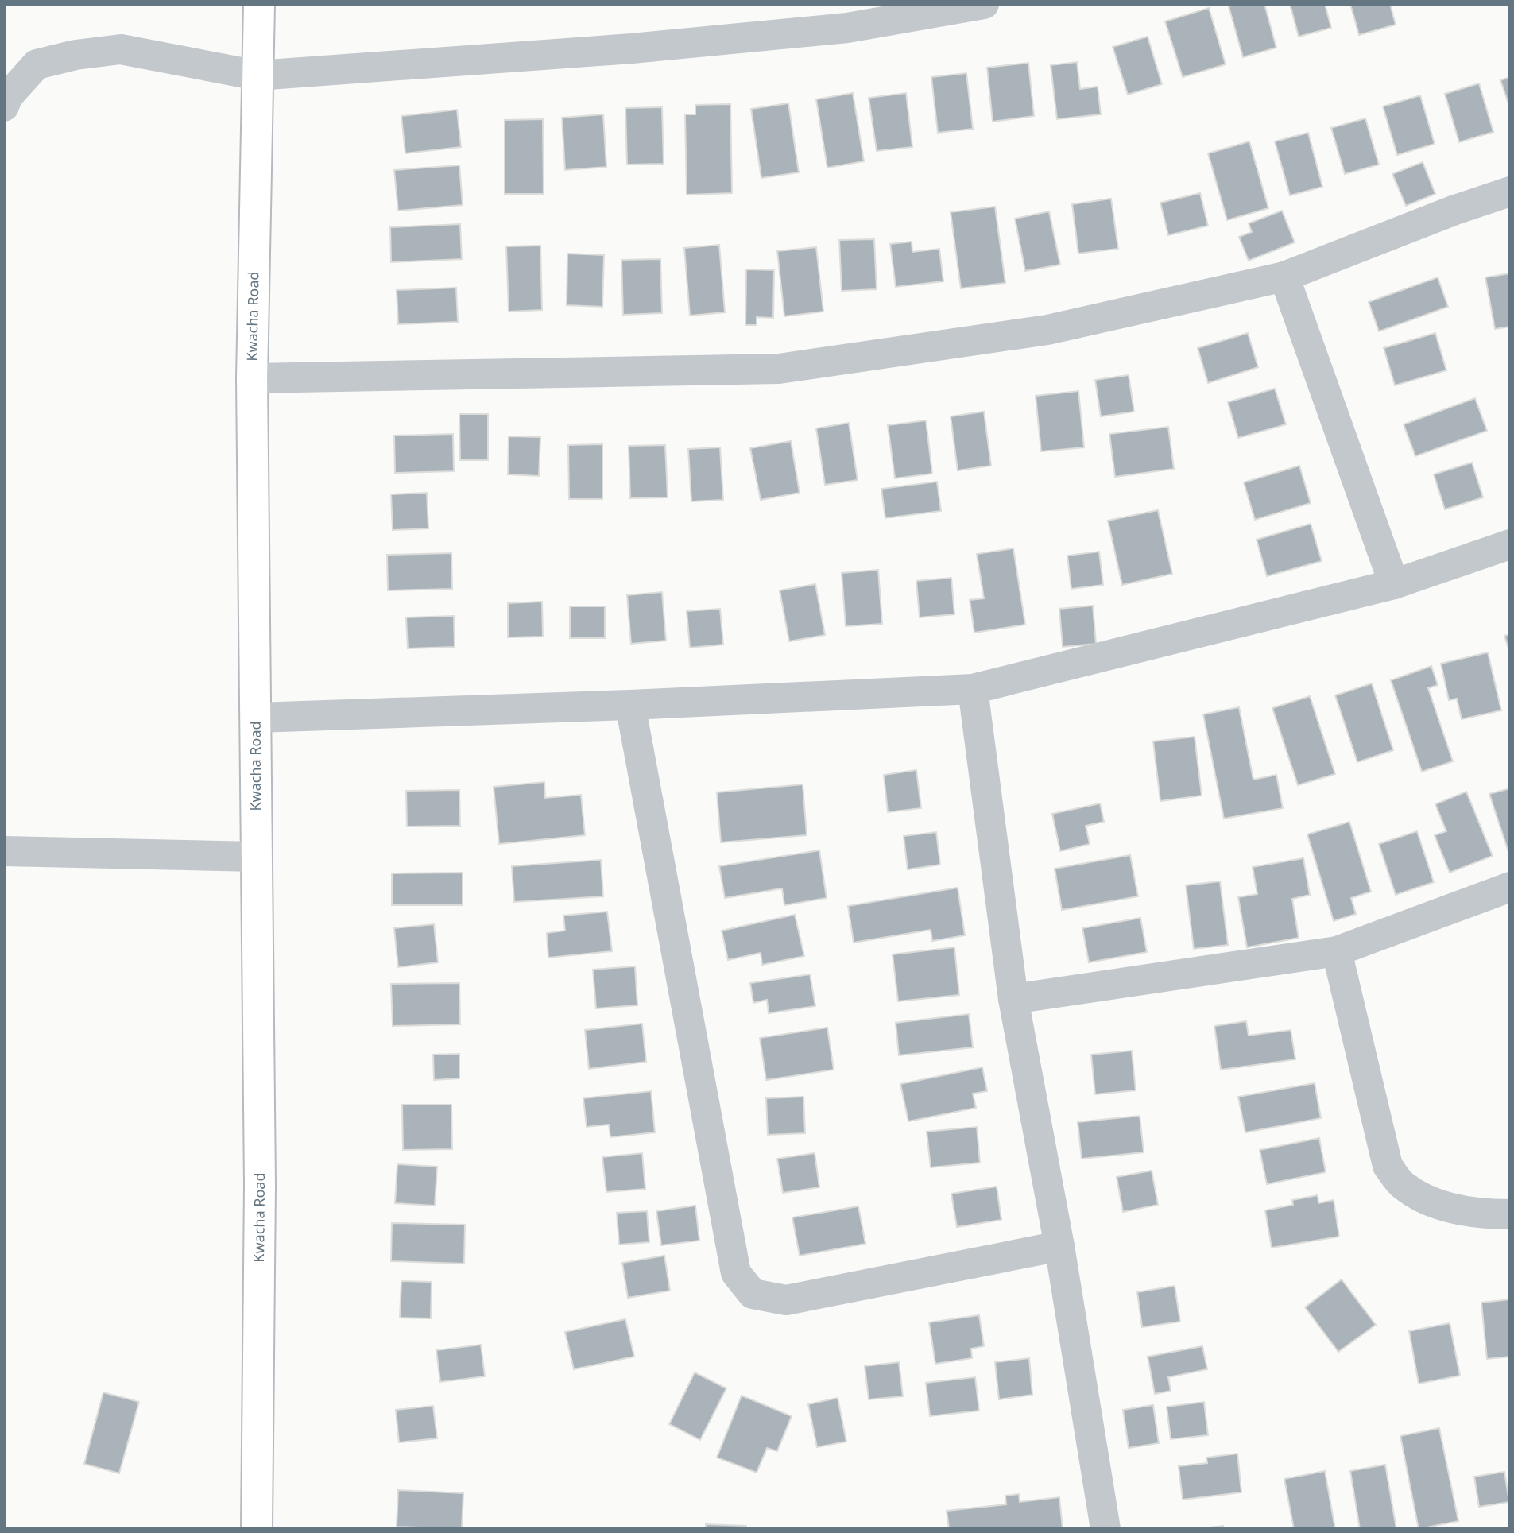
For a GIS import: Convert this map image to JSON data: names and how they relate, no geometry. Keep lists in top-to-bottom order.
{
  "streets": {
    "main road": ["Kwacha Road"]
  }
}
